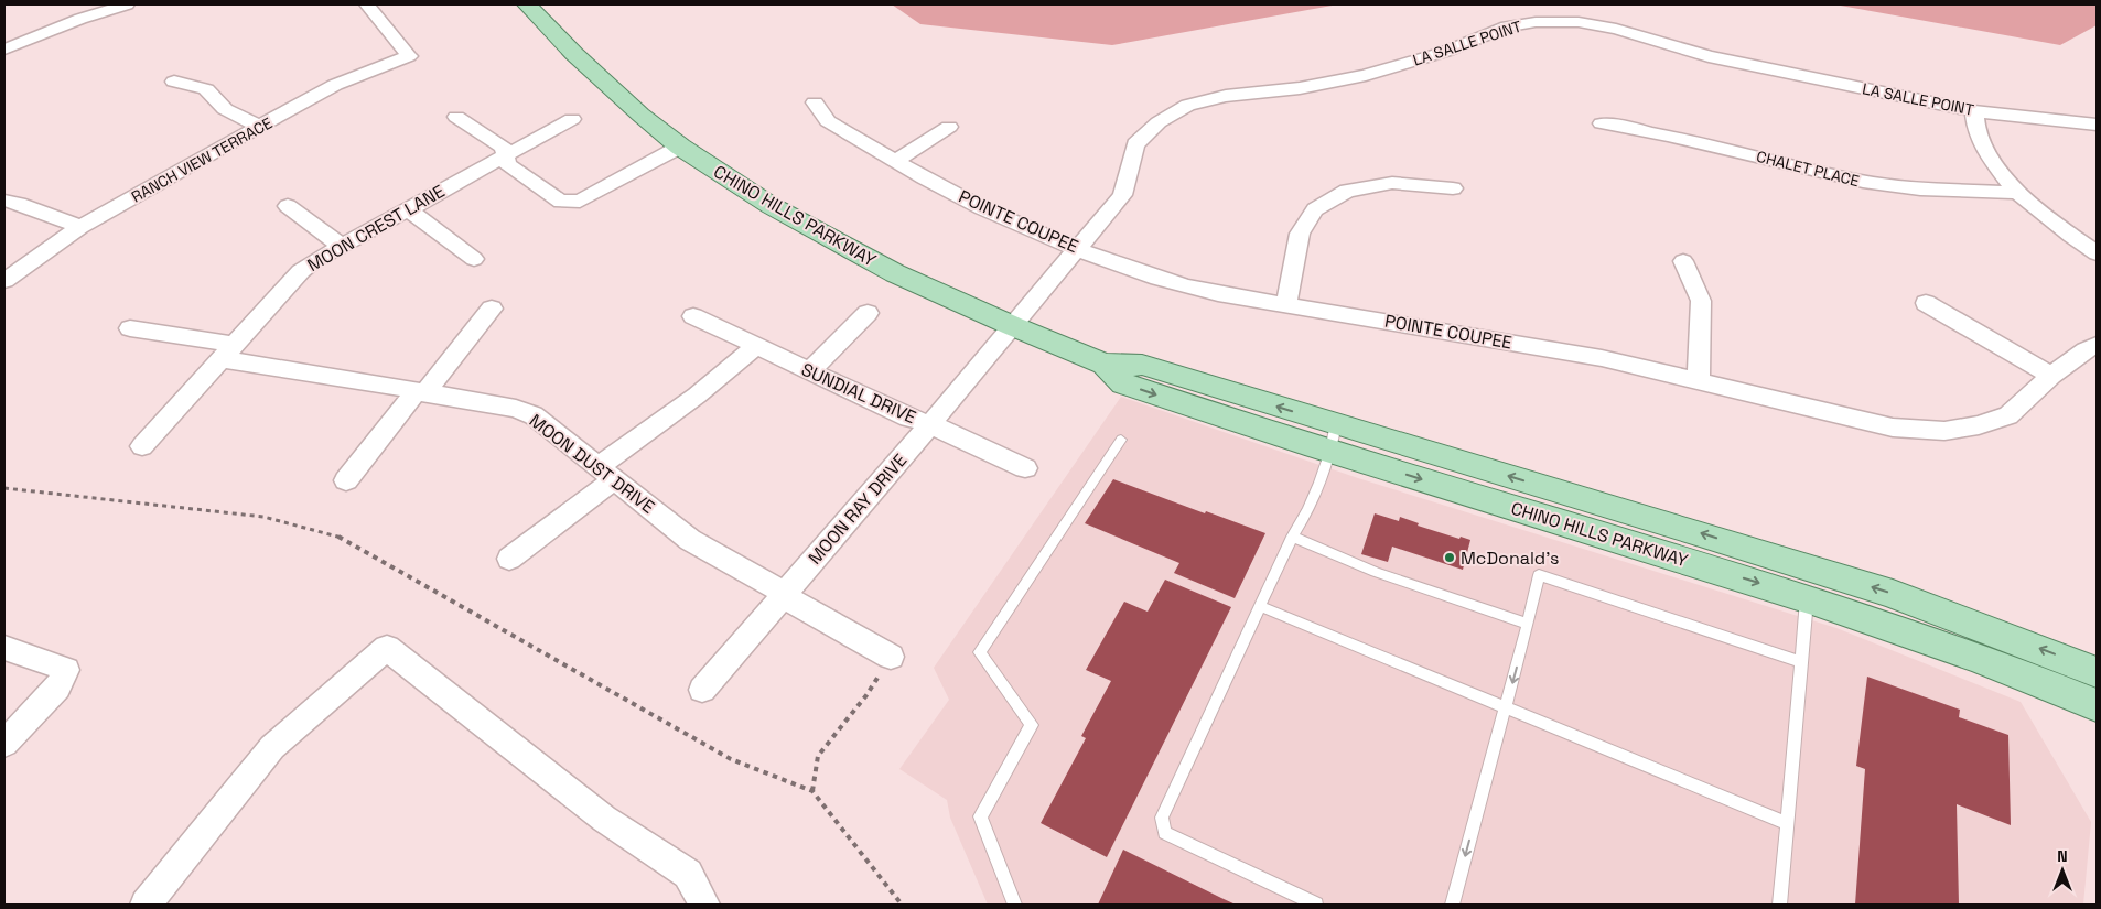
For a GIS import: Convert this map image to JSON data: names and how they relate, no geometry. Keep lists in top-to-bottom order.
{
  "streets": {
    "main road": ["CHINO HILLS PARKWAY"],
    "street": [
      "LA SALLE POINT",
      "RANCH VIEW TERRACE",
      "CHALET PLACE",
      "POINTE COUPEE",
      "MOON CREST LANE",
      "SUNDIAL DRIVE",
      "MOON DUST DRIVE",
      "MOON RAY DRIVE"
    ]
  },
  "crossings": [
    ["LA SALLE POINT", "CHINO HILLS PARKWAY"],
    ["LA SALLE POINT", "POINTE COUPEE"],
    ["LA SALLE POINT", "MOON RAY DRIVE"],
    ["CHINO HILLS PARKWAY", "MOON RAY DRIVE"],
    ["MOON CREST LANE", "MOON DUST DRIVE"],
    ["SUNDIAL DRIVE", "MOON RAY DRIVE"],
    ["MOON DUST DRIVE", "MOON RAY DRIVE"]
  ],
  "places": ["McDonald's"],
  "north": "top"
}
